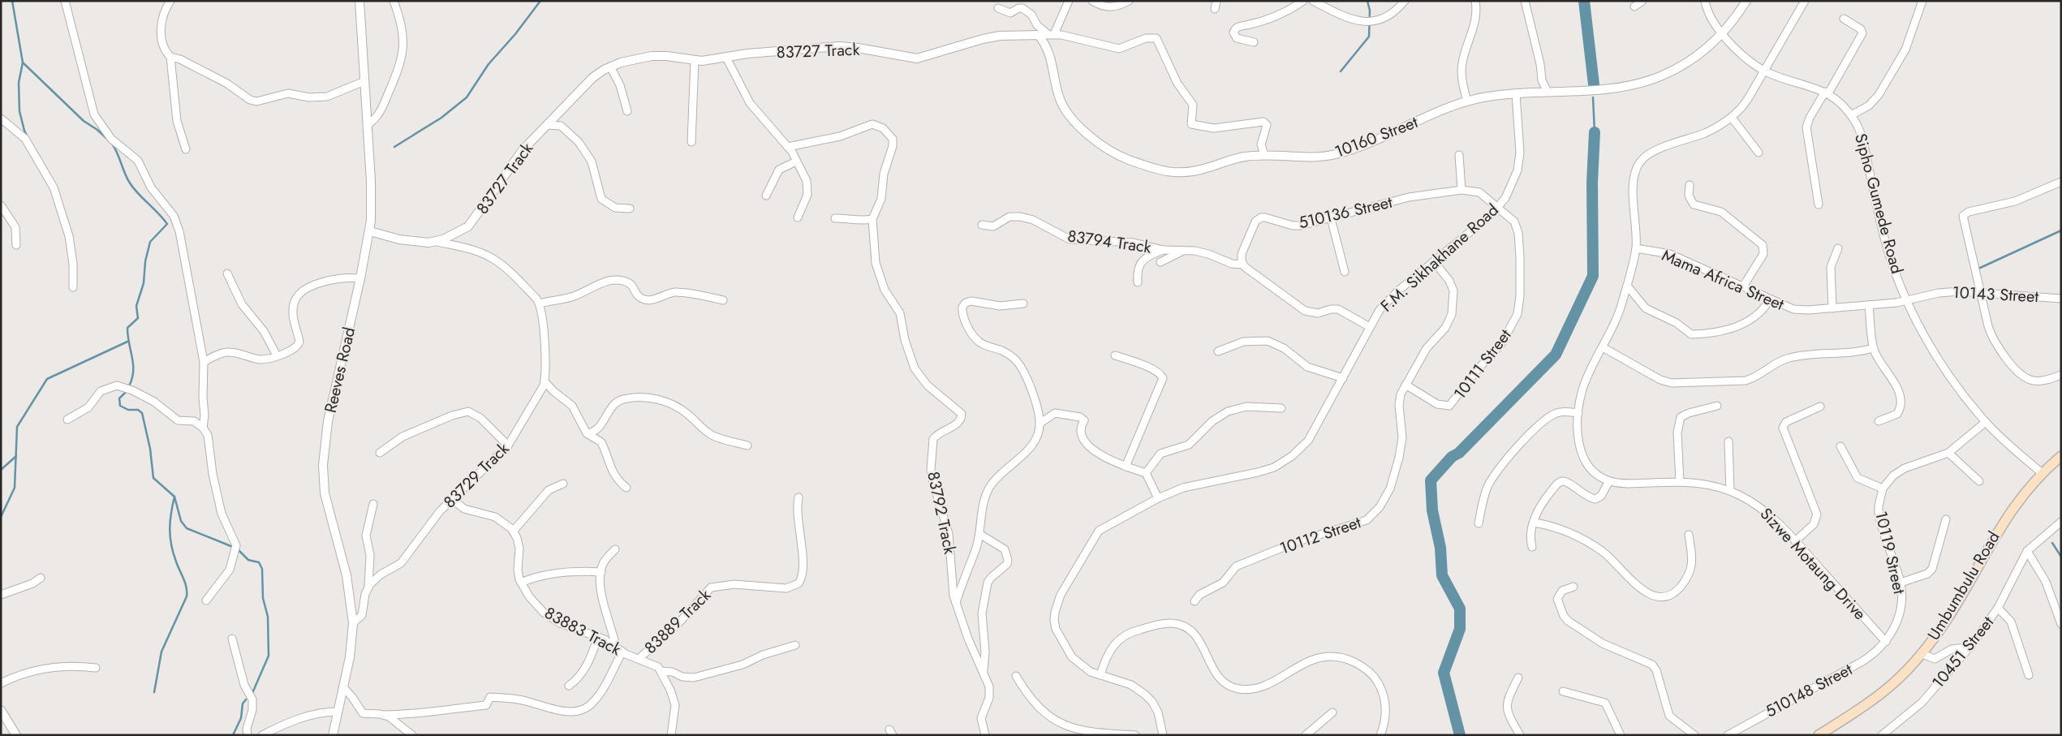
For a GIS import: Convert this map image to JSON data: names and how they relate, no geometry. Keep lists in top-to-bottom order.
{
  "streets": {
    "main road": ["Umbumbulu Road"],
    "street": [
      "83727 Track",
      "10160 Street",
      "Sipho Gumede Road",
      "510136 Street",
      "83794 Track",
      "F.M. Sikhakhane Road",
      "Mama Africa Street",
      "10143 Street",
      "10111 Street",
      "Reeves Road",
      "83729 Track",
      "83792 Track",
      "10112 Street",
      "10119 Street",
      "Sizwe Motaung Drive",
      "83889 Track",
      "83883 Track",
      "10451 Street",
      "510148 Street"
    ]
  },
  "crossings": [
    ["83727 Track", "10160 Street"],
    ["83727 Track", "Reeves Road"],
    ["10160 Street", "Sipho Gumede Road"],
    ["10160 Street", "F.M. Sikhakhane Road"],
    ["Sipho Gumede Road", "Mama Africa Street"],
    ["Sipho Gumede Road", "10143 Street"],
    ["Sipho Gumede Road", "10119 Street"],
    ["Sipho Gumede Road", "Sizwe Motaung Drive"],
    ["Sipho Gumede Road", "Umbumbulu Road"],
    ["510136 Street", "83794 Track"],
    ["510136 Street", "F.M. Sikhakhane Road"],
    ["510136 Street", "10111 Street"],
    ["F.M. Sikhakhane Road", "10111 Street"],
    ["F.M. Sikhakhane Road", "10112 Street"],
    ["Mama Africa Street", "10143 Street"],
    ["Mama Africa Street", "Sizwe Motaung Drive"],
    ["10111 Street", "10112 Street"],
    ["10119 Street", "Sizwe Motaung Drive"],
    ["10119 Street", "510148 Street"],
    ["Sizwe Motaung Drive", "510148 Street"],
    ["83889 Track", "83883 Track"]
  ]
}
